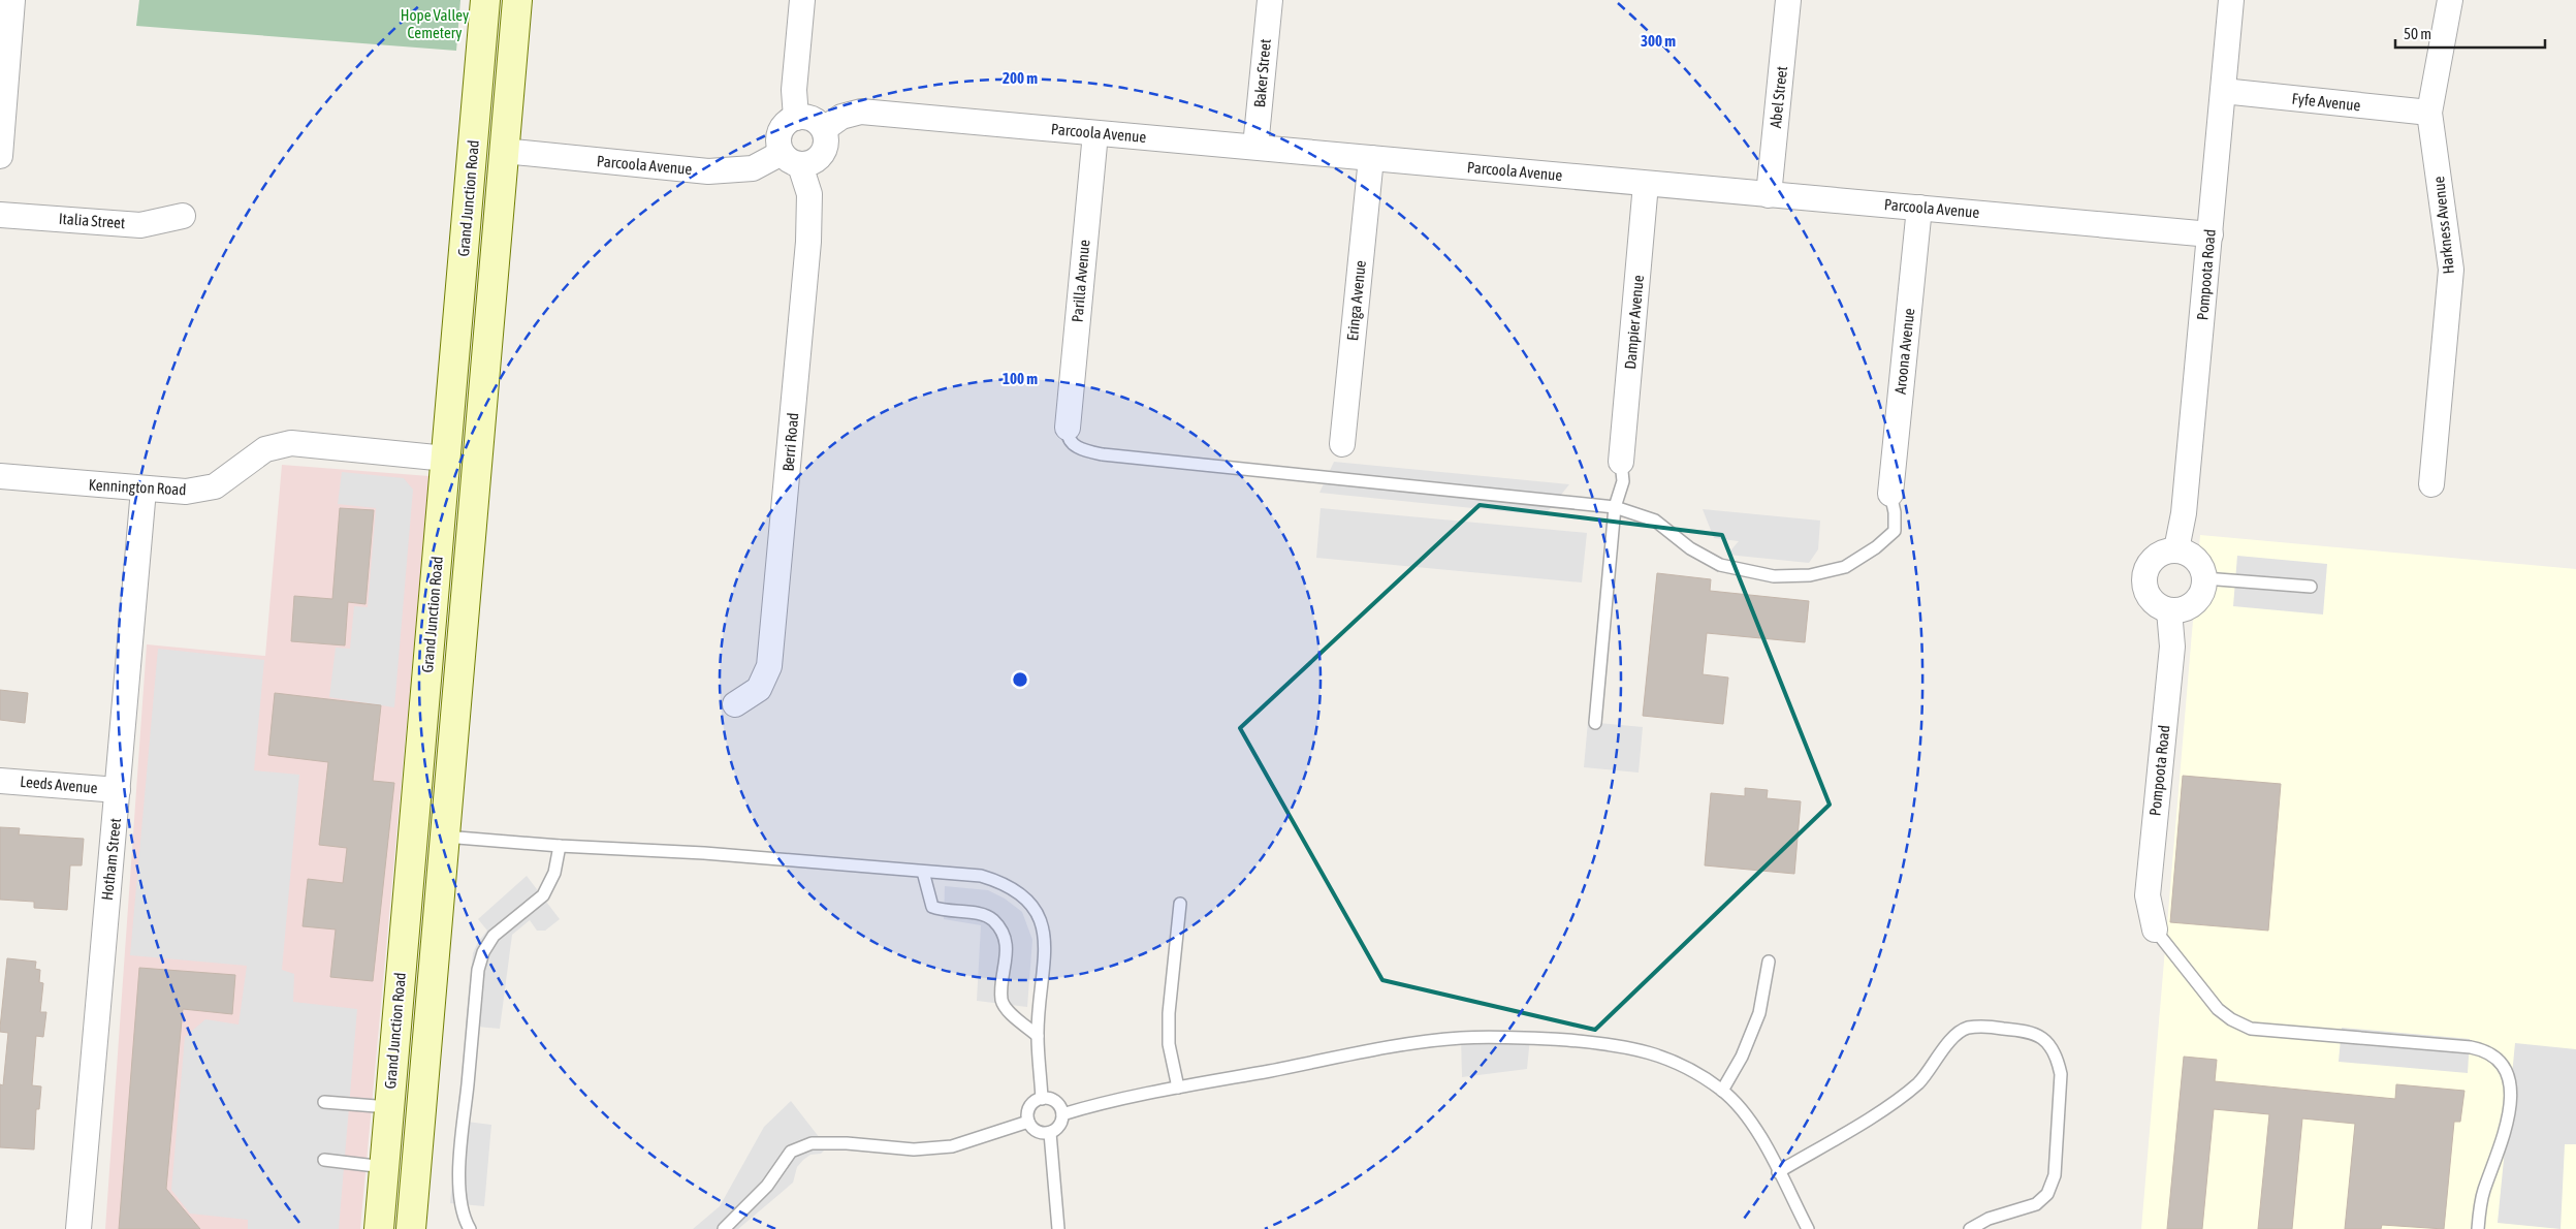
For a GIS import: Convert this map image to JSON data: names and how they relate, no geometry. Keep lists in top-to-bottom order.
{
  "streets": {
    "main road": ["Grand Junction Road"],
    "street": [
      "Baker Street",
      "Abel Street",
      "Fyfe Avenue",
      "Parcoola Avenue",
      "Italia Street",
      "Harkness Avenue",
      "Pompoota Road",
      "Parilla Avenue",
      "Eringa Avenue",
      "Dampier Avenue",
      "Aroona Avenue",
      "Berri Road",
      "Kennington Road",
      "Leeds Avenue",
      "Hotham Street"
    ]
  },
  "crossings": [
    ["Baker Street", "Parcoola Avenue"],
    ["Abel Street", "Parcoola Avenue"],
    ["Fyfe Avenue", "Harkness Avenue"],
    ["Fyfe Avenue", "Pompoota Road"],
    ["Parcoola Avenue", "Grand Junction Road"],
    ["Parcoola Avenue", "Pompoota Road"],
    ["Parcoola Avenue", "Parilla Avenue"],
    ["Parcoola Avenue", "Eringa Avenue"],
    ["Parcoola Avenue", "Dampier Avenue"],
    ["Parcoola Avenue", "Aroona Avenue"],
    ["Parcoola Avenue", "Berri Road"],
    ["Grand Junction Road", "Kennington Road"],
    ["Kennington Road", "Hotham Street"],
    ["Leeds Avenue", "Hotham Street"]
  ],
  "parks": ["Hope Valley Cemetery"],
  "scale_bar": "50 m",
  "rings": ["300 m", "200 m", "100 m"]
}
